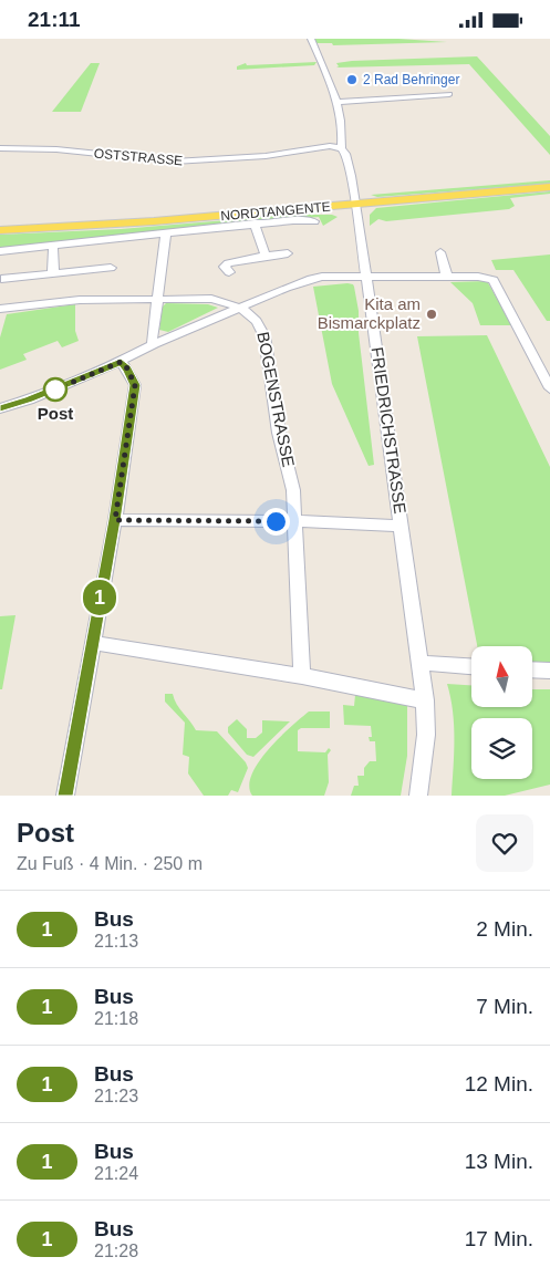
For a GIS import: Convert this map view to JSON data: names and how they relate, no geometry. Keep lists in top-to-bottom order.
{
  "streets": {
    "main road": ["NORDTANGENTE"],
    "street": ["OSTSTRASSE", "BOGENSTRASSE", "FRIEDRICHSTRASSE"]
  },
  "crossings": [
    ["OSTSTRASSE", "FRIEDRICHSTRASSE"],
    ["NORDTANGENTE", "FRIEDRICHSTRASSE"]
  ],
  "places": ["2 Rad Behringer", "Kita am Bismarckplatz", "Post"],
  "lines": ["bus line 1"],
  "north": "top",
  "page": {
    "status": "21:11",
    "on_map": "1",
    "heading": ["Post", "Zu Fuß · 4 Min. · 250 m"],
    "list": [
      {
        "mark": "1",
        "name": "Bus",
        "note": "21:13",
        "value": "2 Min."
      },
      {
        "mark": "1",
        "name": "Bus",
        "note": "21:18",
        "value": "7 Min."
      },
      {
        "mark": "1",
        "name": "Bus",
        "note": "21:23",
        "value": "12 Min."
      },
      {
        "mark": "1",
        "name": "Bus",
        "note": "21:24",
        "value": "13 Min."
      },
      {
        "mark": "1",
        "name": "Bus",
        "note": "21:28",
        "value": "17 Min."
      }
    ]
  }
}
